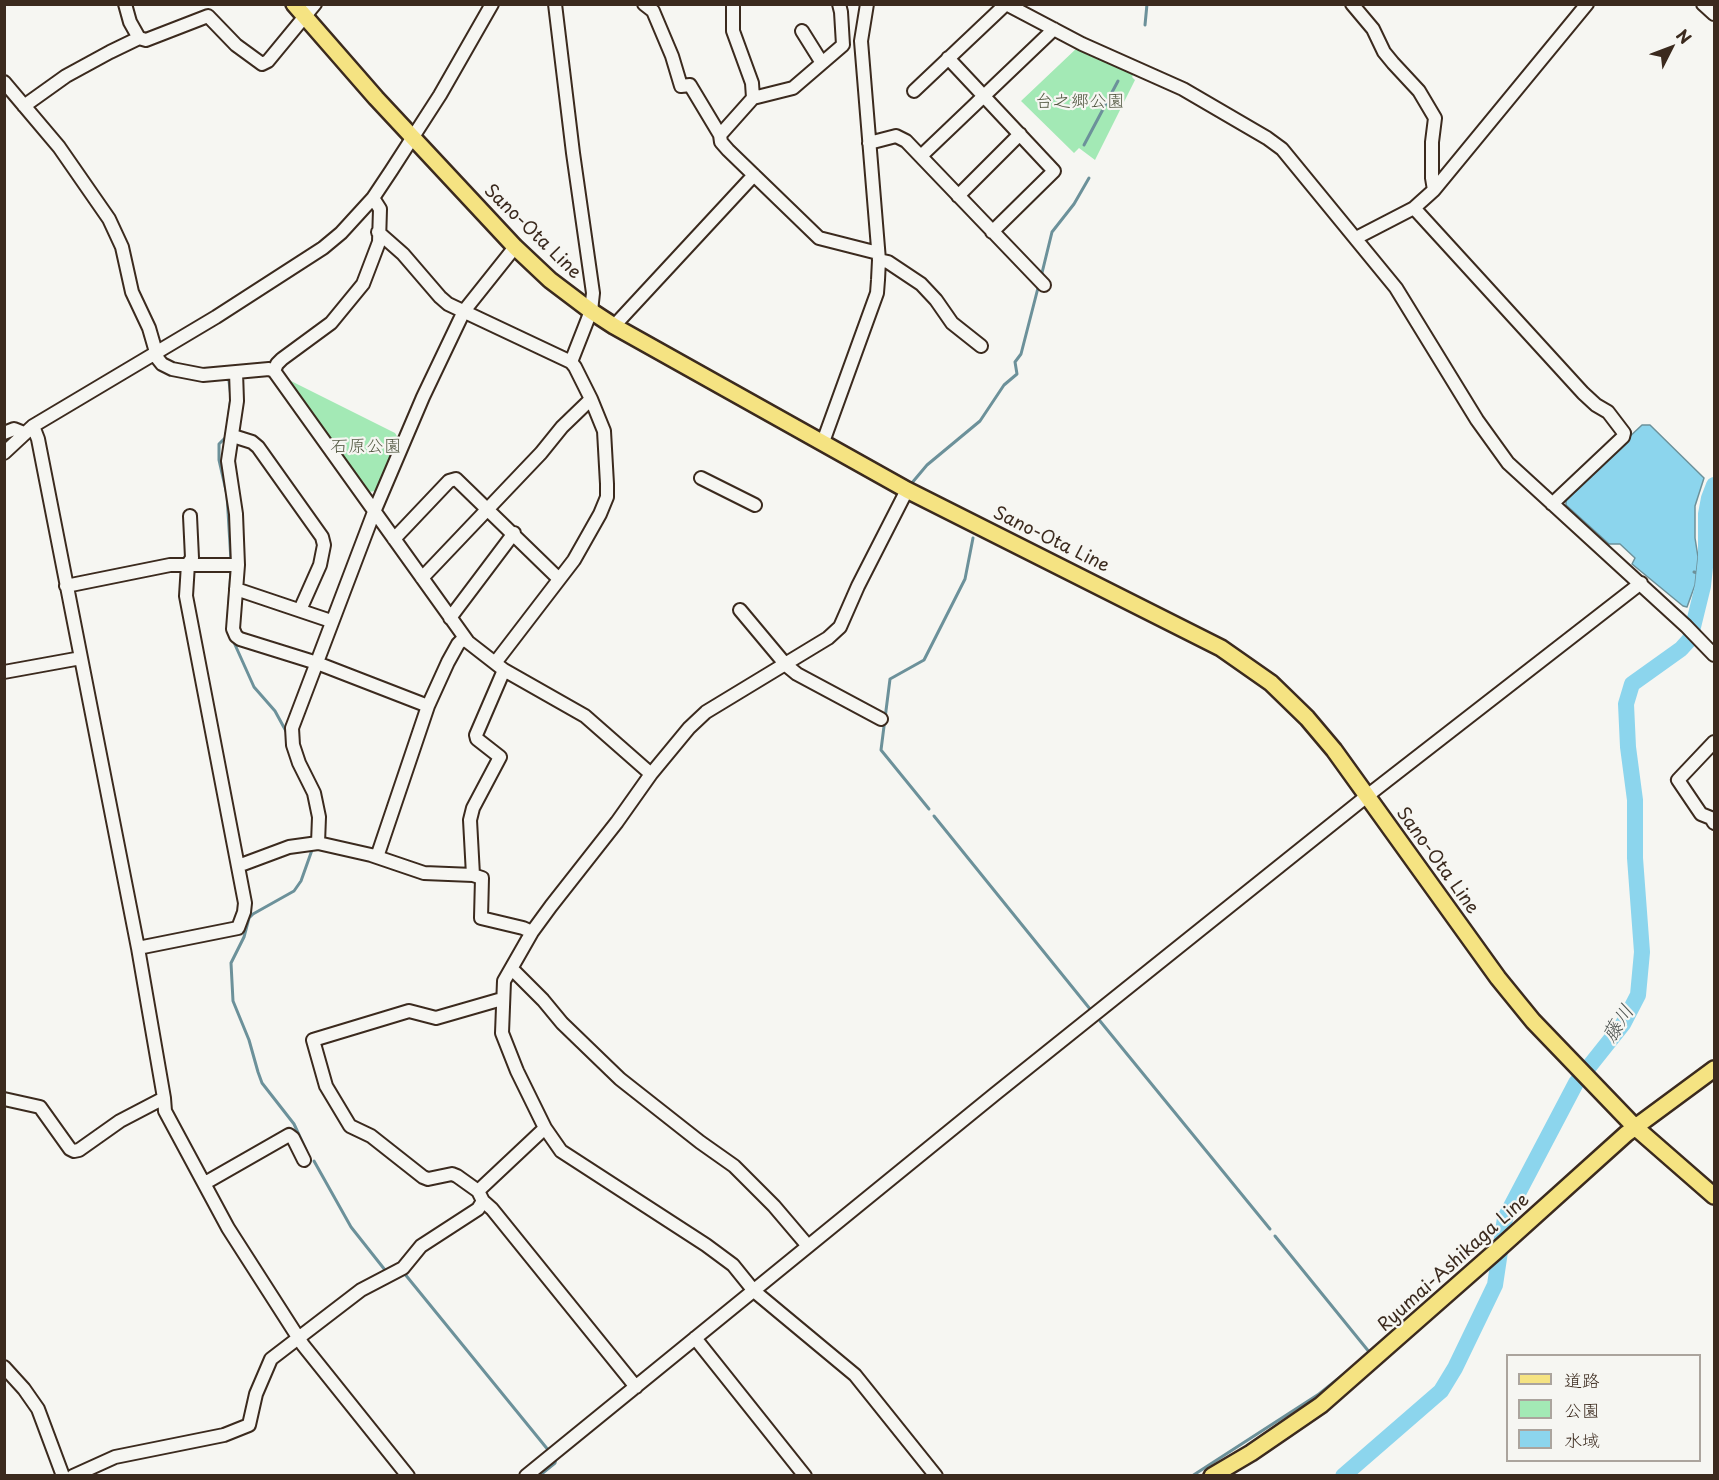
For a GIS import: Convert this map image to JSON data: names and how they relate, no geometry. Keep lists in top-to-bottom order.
{
  "streets": {
    "main road": ["Sano-Ota Line", "Ryumai-Ashikaga Line"]
  },
  "crossings": [
    ["Sano-Ota Line", "Ryumai-Ashikaga Line"]
  ],
  "water": ["藤川"],
  "parks": ["台之郷公園", "石原公園"],
  "legend": ["道路", "公園", "水域"],
  "north": "top right"
}
